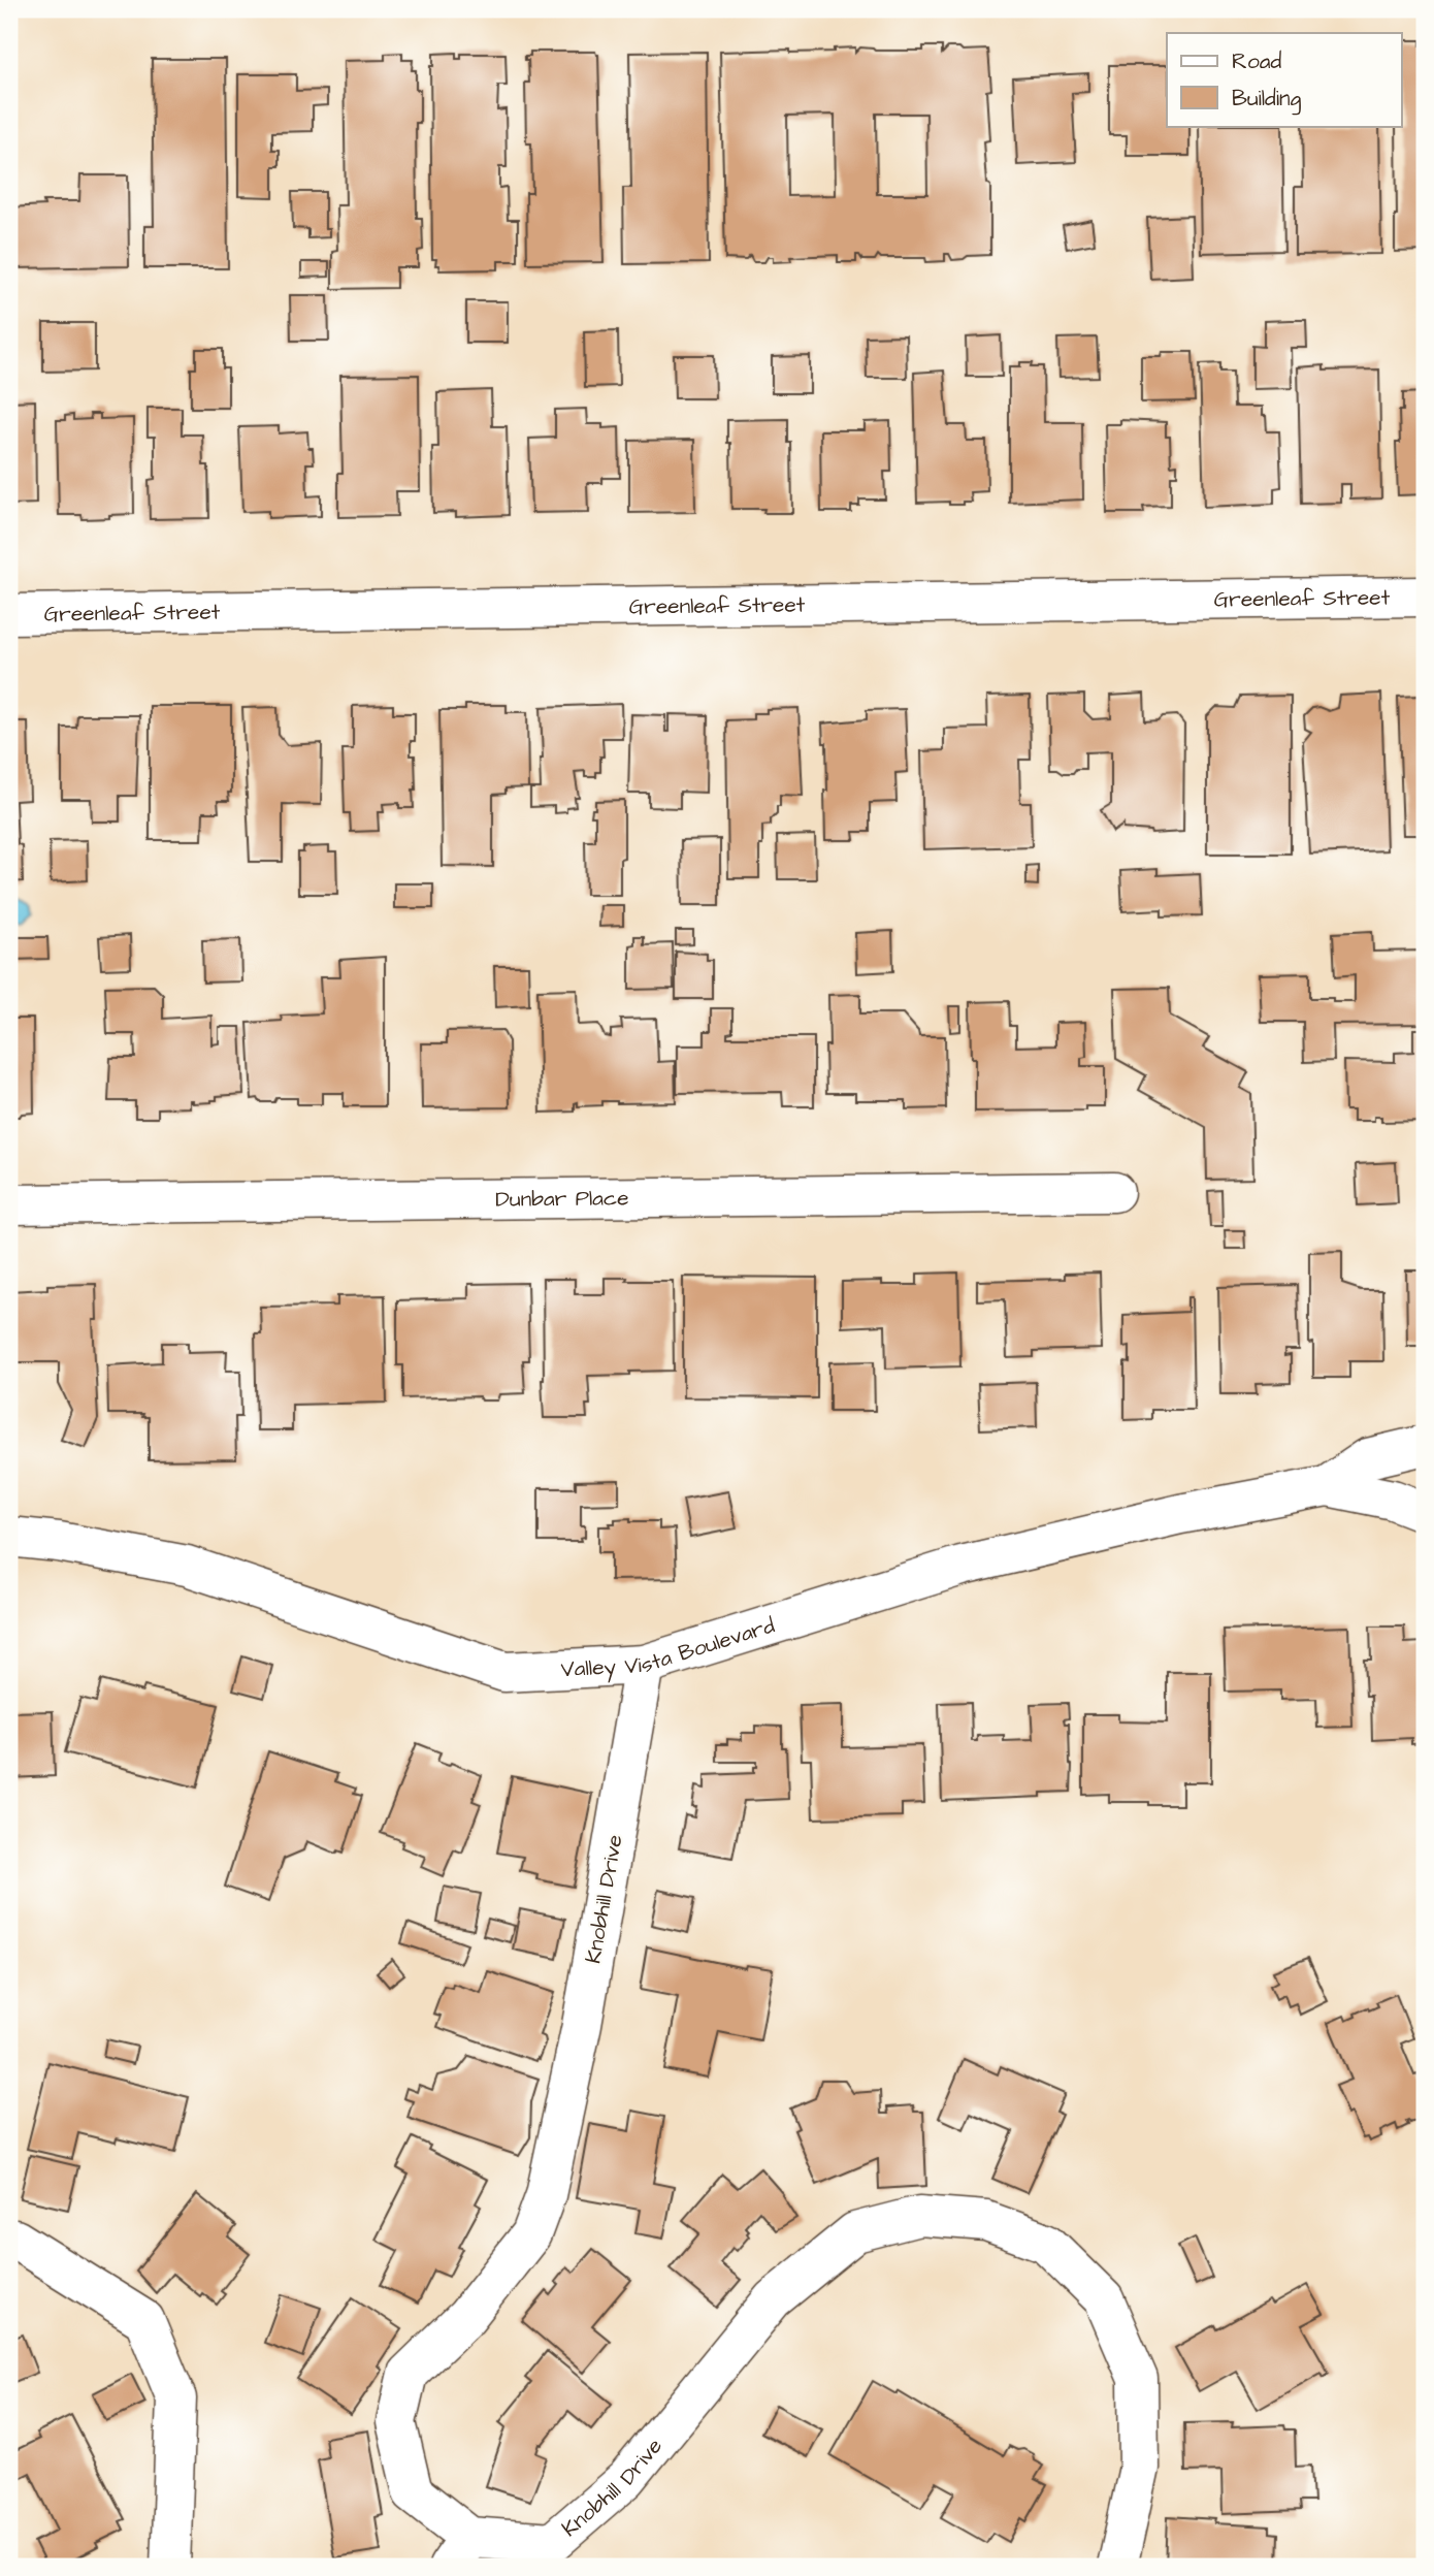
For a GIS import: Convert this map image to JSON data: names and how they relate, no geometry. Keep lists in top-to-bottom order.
{
  "streets": {
    "street": [
      "Greenleaf Street",
      "Dunbar Place",
      "Valley Vista Boulevard",
      "Knobhill Drive"
    ]
  },
  "crossings": [
    ["Valley Vista Boulevard", "Knobhill Drive"]
  ],
  "legend": ["Road", "Building"]
}
